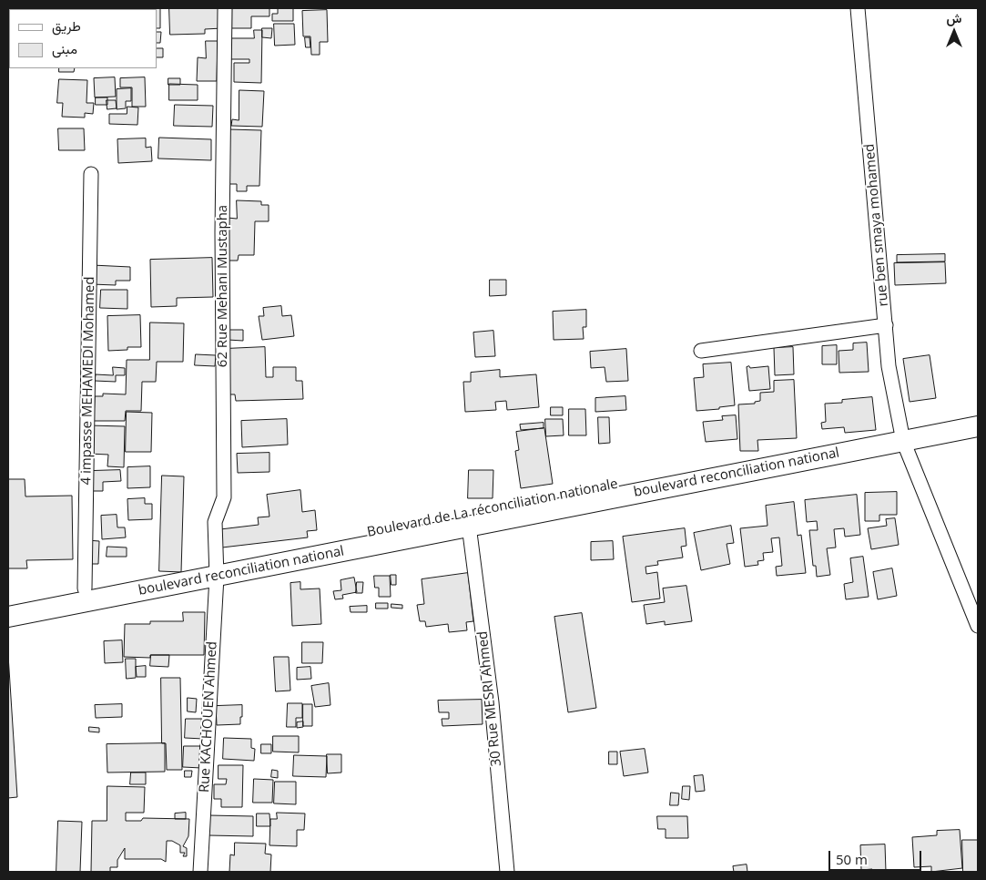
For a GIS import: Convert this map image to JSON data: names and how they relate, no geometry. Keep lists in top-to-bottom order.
{
  "streets": {
    "highway": ["boulevard reconciliation national", "Boulevard de La réconciliation nationale"],
    "street": [
      "rue ben smaya mohamed",
      "62 Rue Mehani Mustapha",
      "4 impasse MEHAMEDI Mohamed",
      "30 Rue MESRI Ahmed",
      "Rue KACHOUEN Ahmed"
    ]
  },
  "crossings": [
    ["rue ben smaya mohamed", "boulevard reconciliation national"],
    ["rue ben smaya mohamed", "Boulevard de La réconciliation nationale"],
    ["62 Rue Mehani Mustapha", "boulevard reconciliation national"],
    ["62 Rue Mehani Mustapha", "Boulevard de La réconciliation nationale"],
    ["62 Rue Mehani Mustapha", "Rue KACHOUEN Ahmed"],
    ["4 impasse MEHAMEDI Mohamed", "Boulevard de La réconciliation nationale"],
    ["boulevard reconciliation national", "Boulevard de La réconciliation nationale"],
    ["boulevard reconciliation national", "30 Rue MESRI Ahmed"],
    ["boulevard reconciliation national", "Rue KACHOUEN Ahmed"],
    ["Boulevard de La réconciliation nationale", "Rue KACHOUEN Ahmed"]
  ],
  "legend": ["طريق", "مبنى"],
  "scale_bar": "50 m",
  "north": "top"
}
